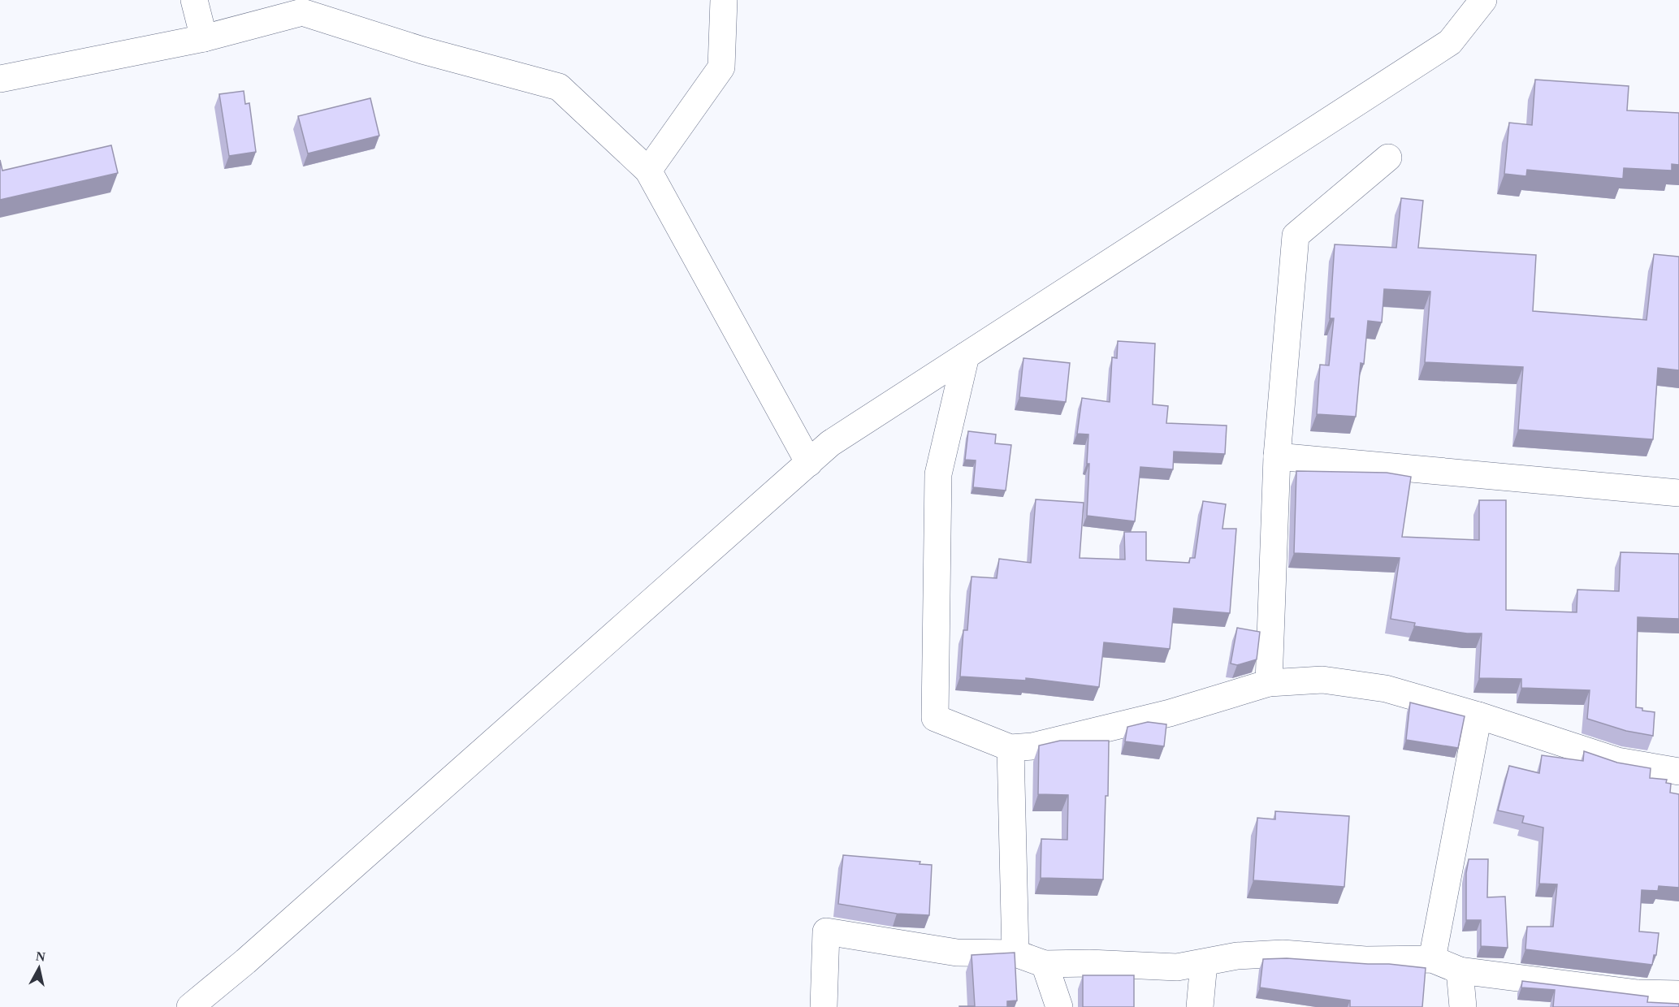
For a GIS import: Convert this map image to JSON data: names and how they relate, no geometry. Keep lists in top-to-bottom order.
{
  "north": "top"
}
